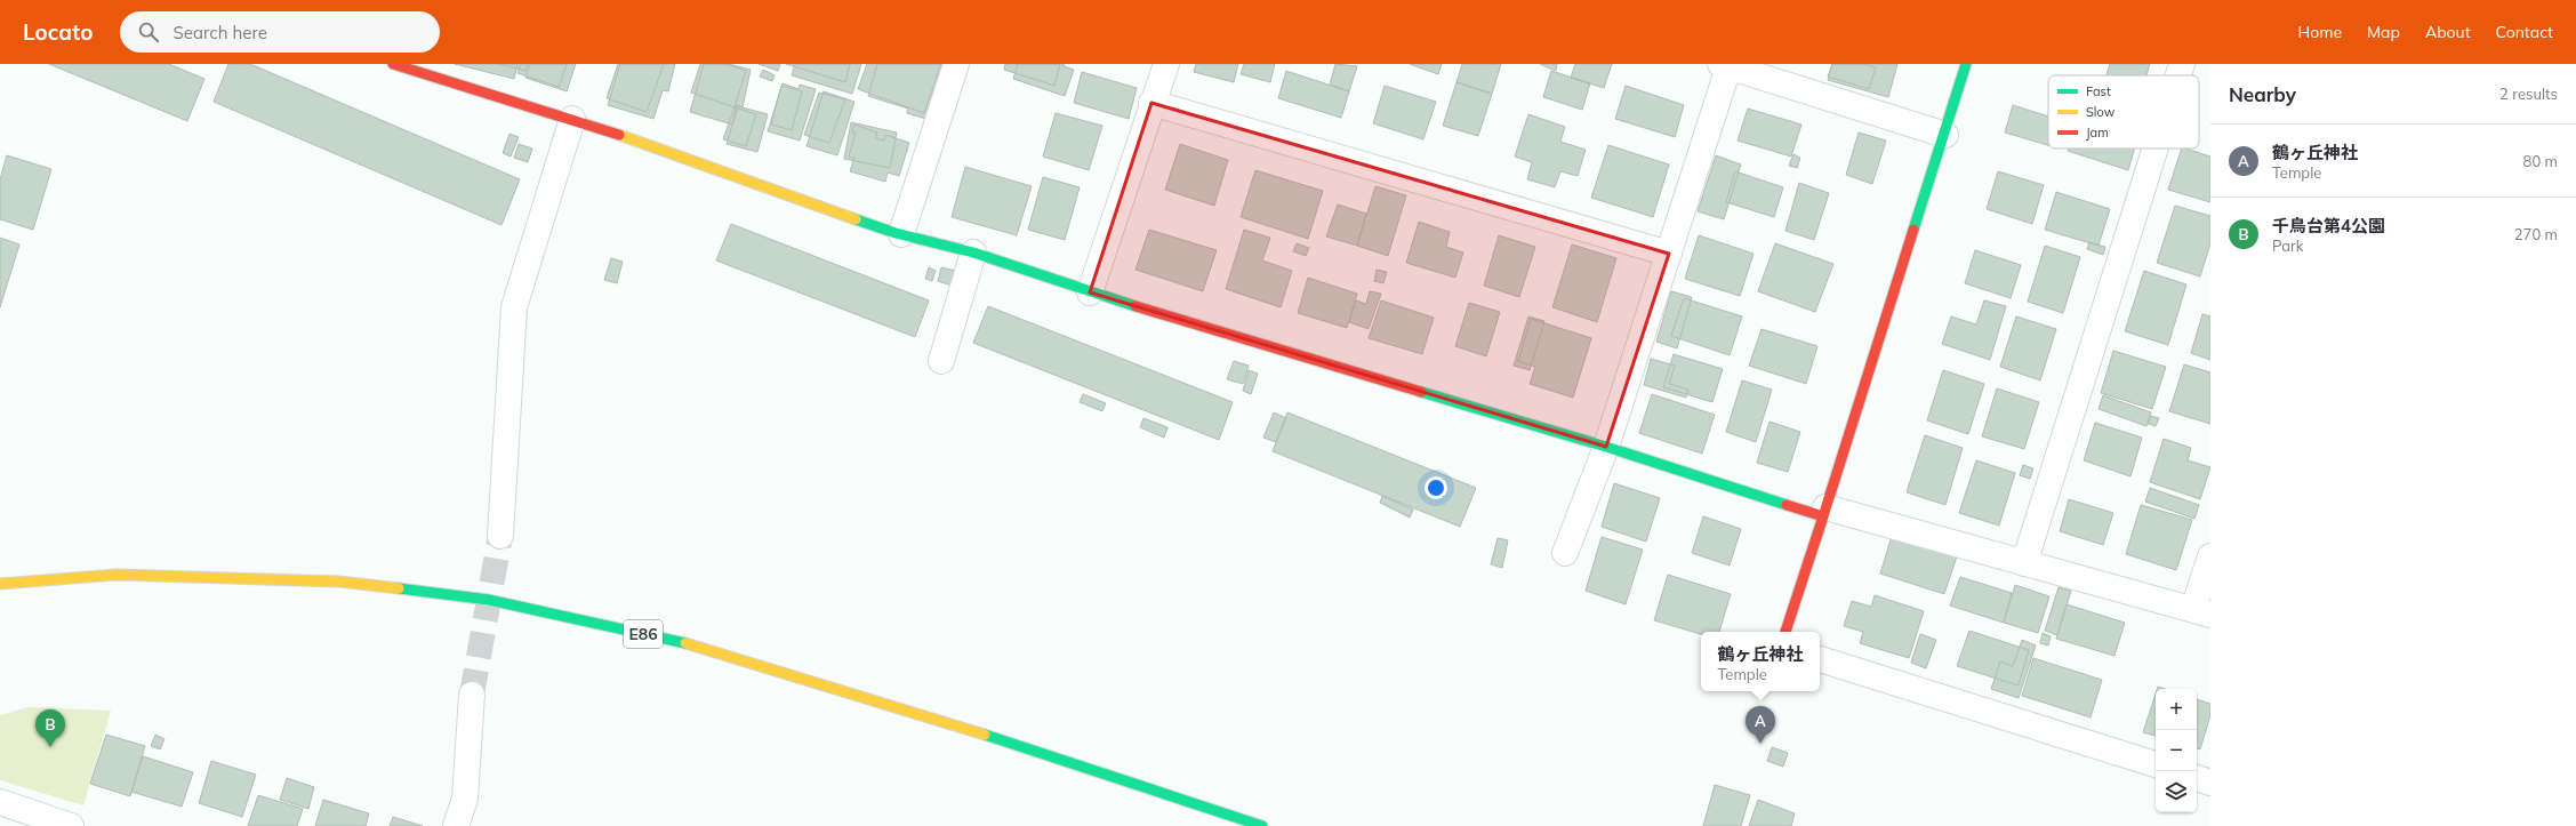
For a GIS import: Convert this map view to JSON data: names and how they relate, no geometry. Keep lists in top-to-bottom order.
{
  "streets": {
    "main road": ["E86"]
  },
  "legend": ["Fast", "Slow", "Jam"],
  "page": {
    "header": "Locato",
    "search": "Search here",
    "nav": [
      "Home",
      "Map",
      "About",
      "Contact"
    ],
    "heading": ["Nearby", "2 results"],
    "list": [
      {
        "mark": "A",
        "name": "鶴ヶ丘神社",
        "note": "Temple",
        "value": "80 m"
      },
      {
        "mark": "B",
        "name": "千鳥台第4公園",
        "note": "Park",
        "value": "270 m"
      }
    ],
    "popup": ["鶴ヶ丘神社", "Temple"],
    "map_buttons": ["+", "−"],
    "pins": ["A", "B"]
  }
}
